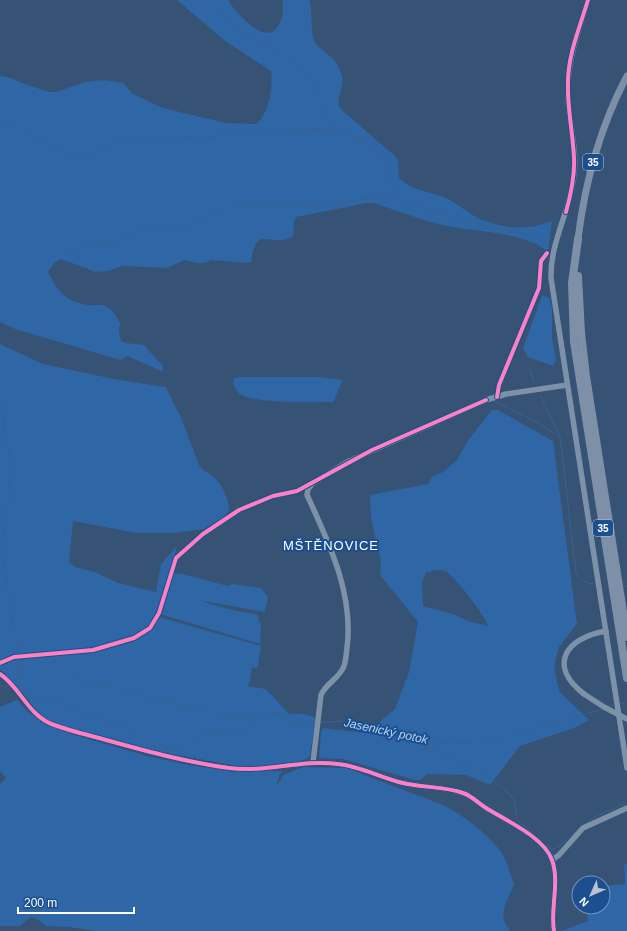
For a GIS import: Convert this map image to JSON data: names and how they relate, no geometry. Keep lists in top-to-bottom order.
{
  "streets": {
    "highway": ["35"]
  },
  "districts": ["MŠTĚNOVICE"],
  "water": ["Jasenický potok"],
  "scale_bar": "200 m",
  "north": "bottom left"
}
